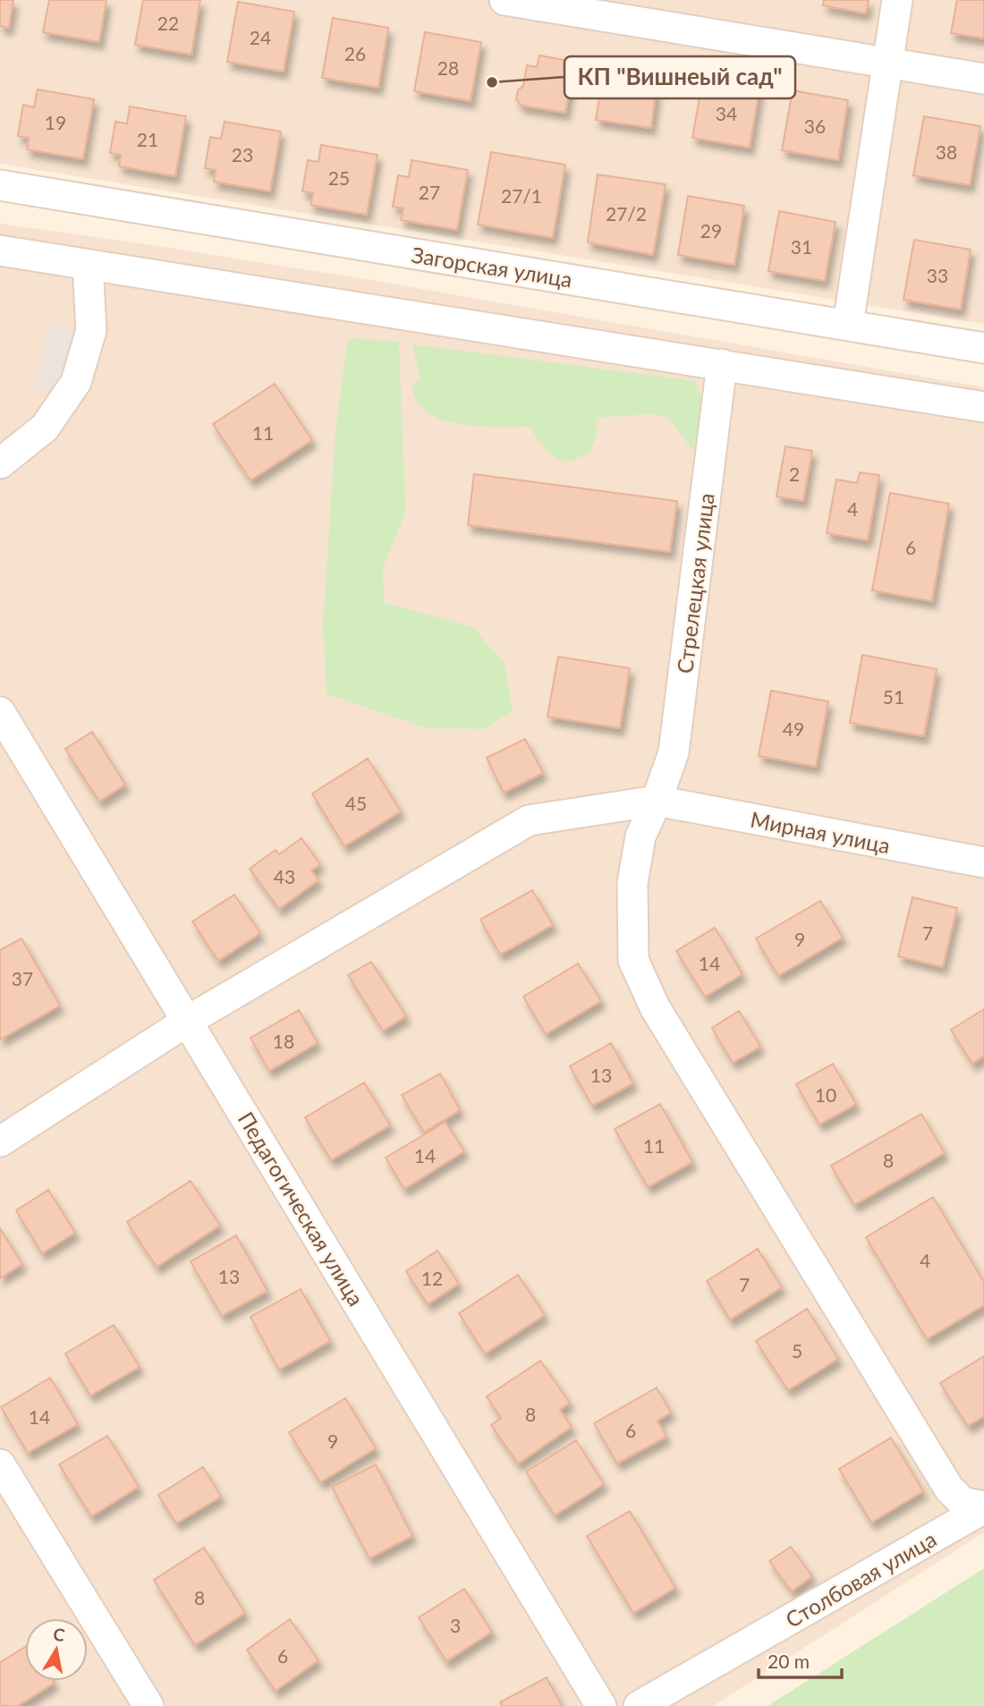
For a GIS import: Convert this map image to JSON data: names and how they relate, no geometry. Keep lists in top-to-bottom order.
{
  "streets": {
    "street": [
      "Загорская улица",
      "Стрелецкая улица",
      "Мирная улица",
      "Педагогическая улица",
      "Столбовая улица"
    ]
  },
  "crossings": [
    ["Стрелецкая улица", "Мирная улица"],
    ["Стрелецкая улица", "Столбовая улица"],
    ["Мирная улица", "Педагогическая улица"]
  ],
  "places": ["КП \"Вишнеый сад\""],
  "house_numbers": [
    "22",
    "24",
    "26",
    "28",
    "34",
    "19",
    "36",
    "21",
    "38",
    "23",
    "25",
    "27",
    "27/1",
    "27/2",
    "29",
    "31",
    "33",
    "11",
    "2",
    "4",
    "6",
    "51",
    "49",
    "45",
    "43",
    "7",
    "9",
    "14",
    "37",
    "18",
    "13",
    "10",
    "11",
    "14",
    "8",
    "4",
    "13",
    "12",
    "7",
    "5",
    "8",
    "14",
    "6",
    "9",
    "8",
    "3",
    "6"
  ],
  "scale_bar": "20 m",
  "north": "top"
}
